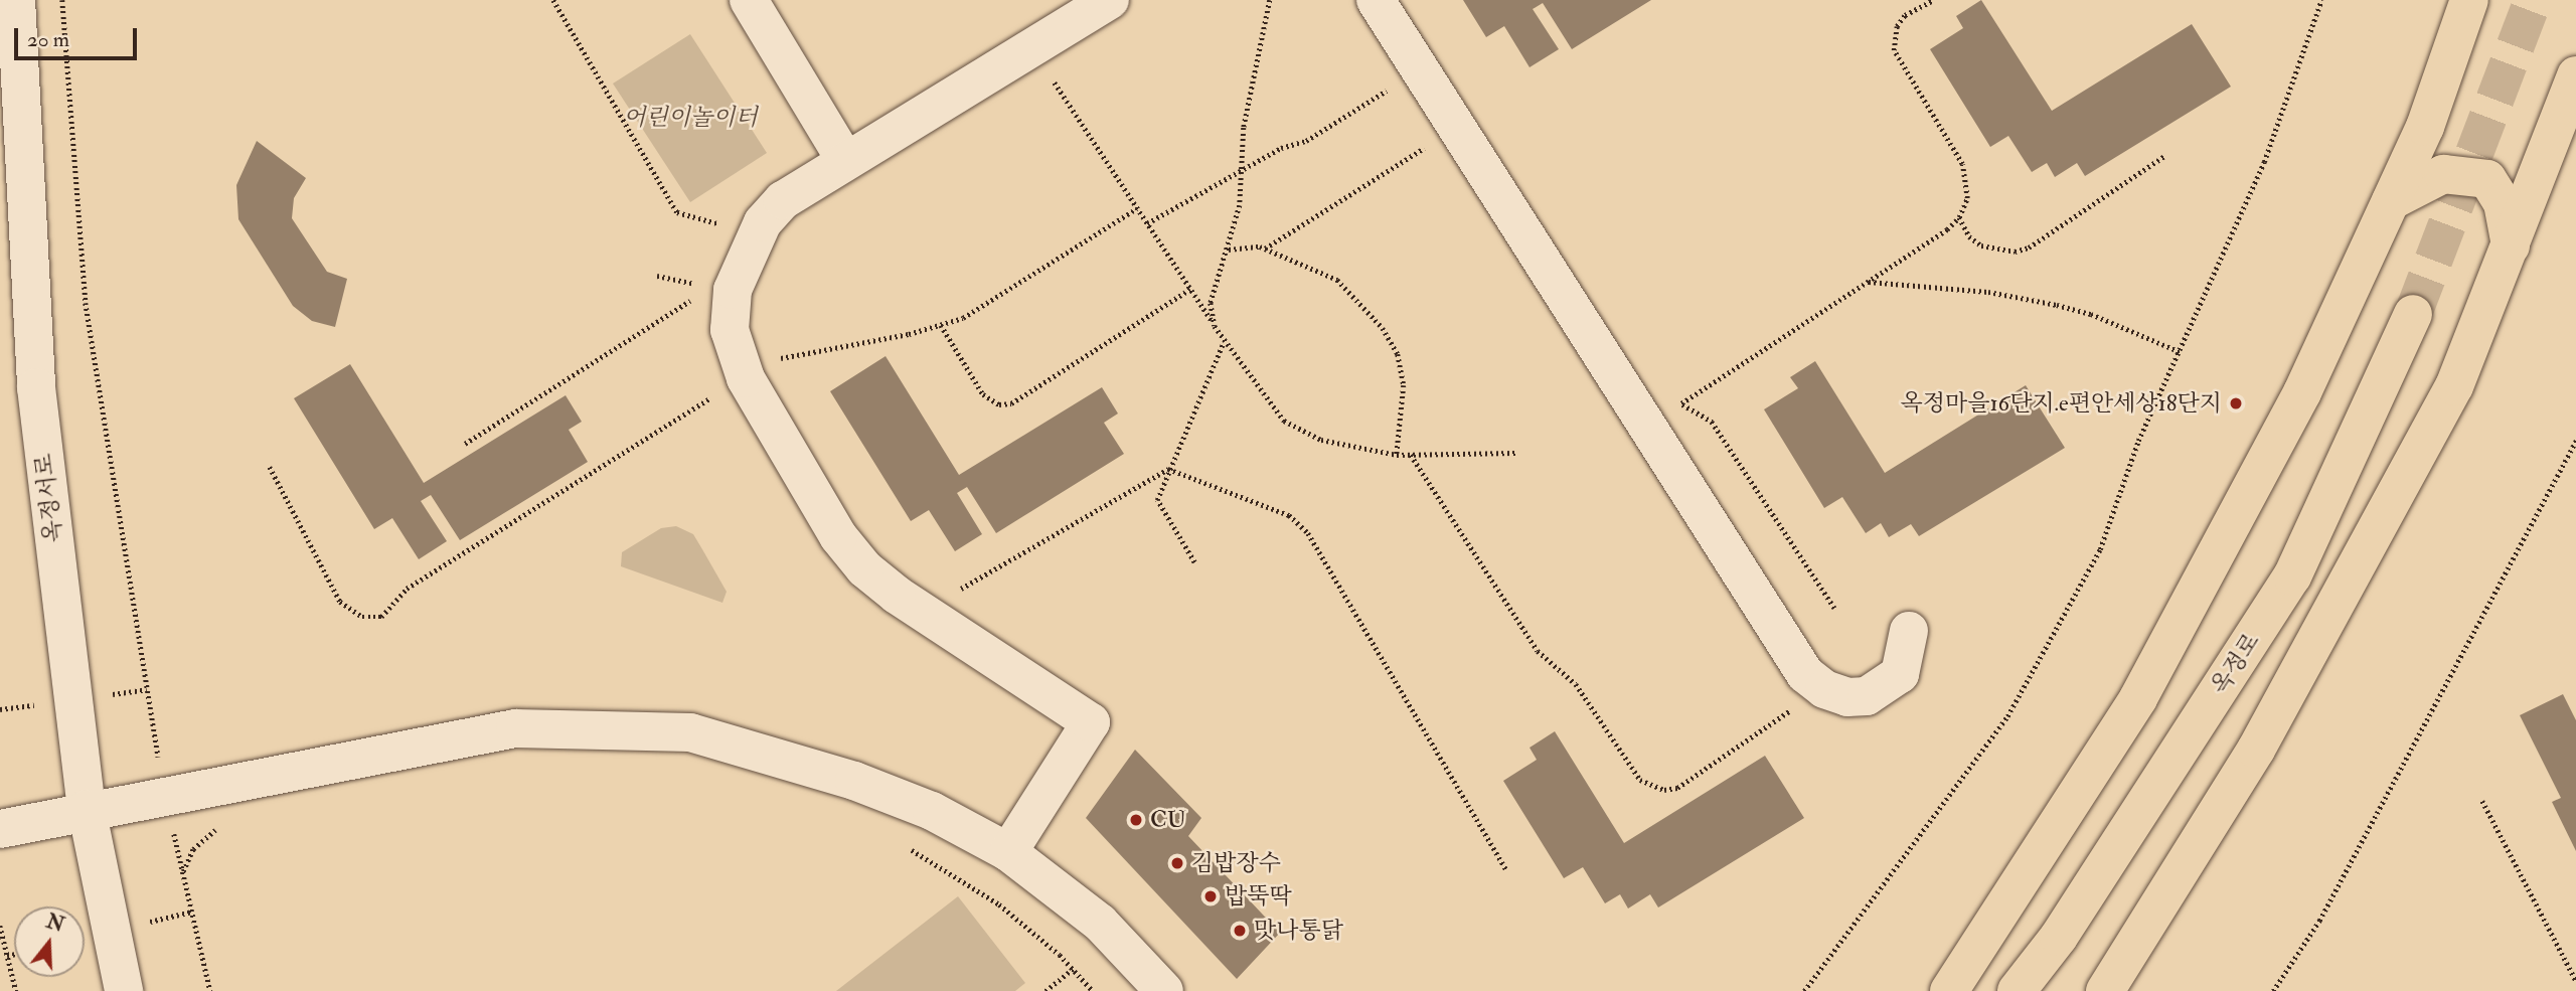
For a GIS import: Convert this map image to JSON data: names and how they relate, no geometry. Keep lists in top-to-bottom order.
{
  "streets": {
    "main road": ["옥정로"],
    "street": ["옥정서로"]
  },
  "parks": ["어린이놀이터"],
  "places": [
    "옥정마을16단지.e편안세상18단지",
    "CU",
    "김밥장수",
    "밥뚝딱",
    "맛나통닭"
  ],
  "scale_bar": "20 m",
  "north": "top"
}
